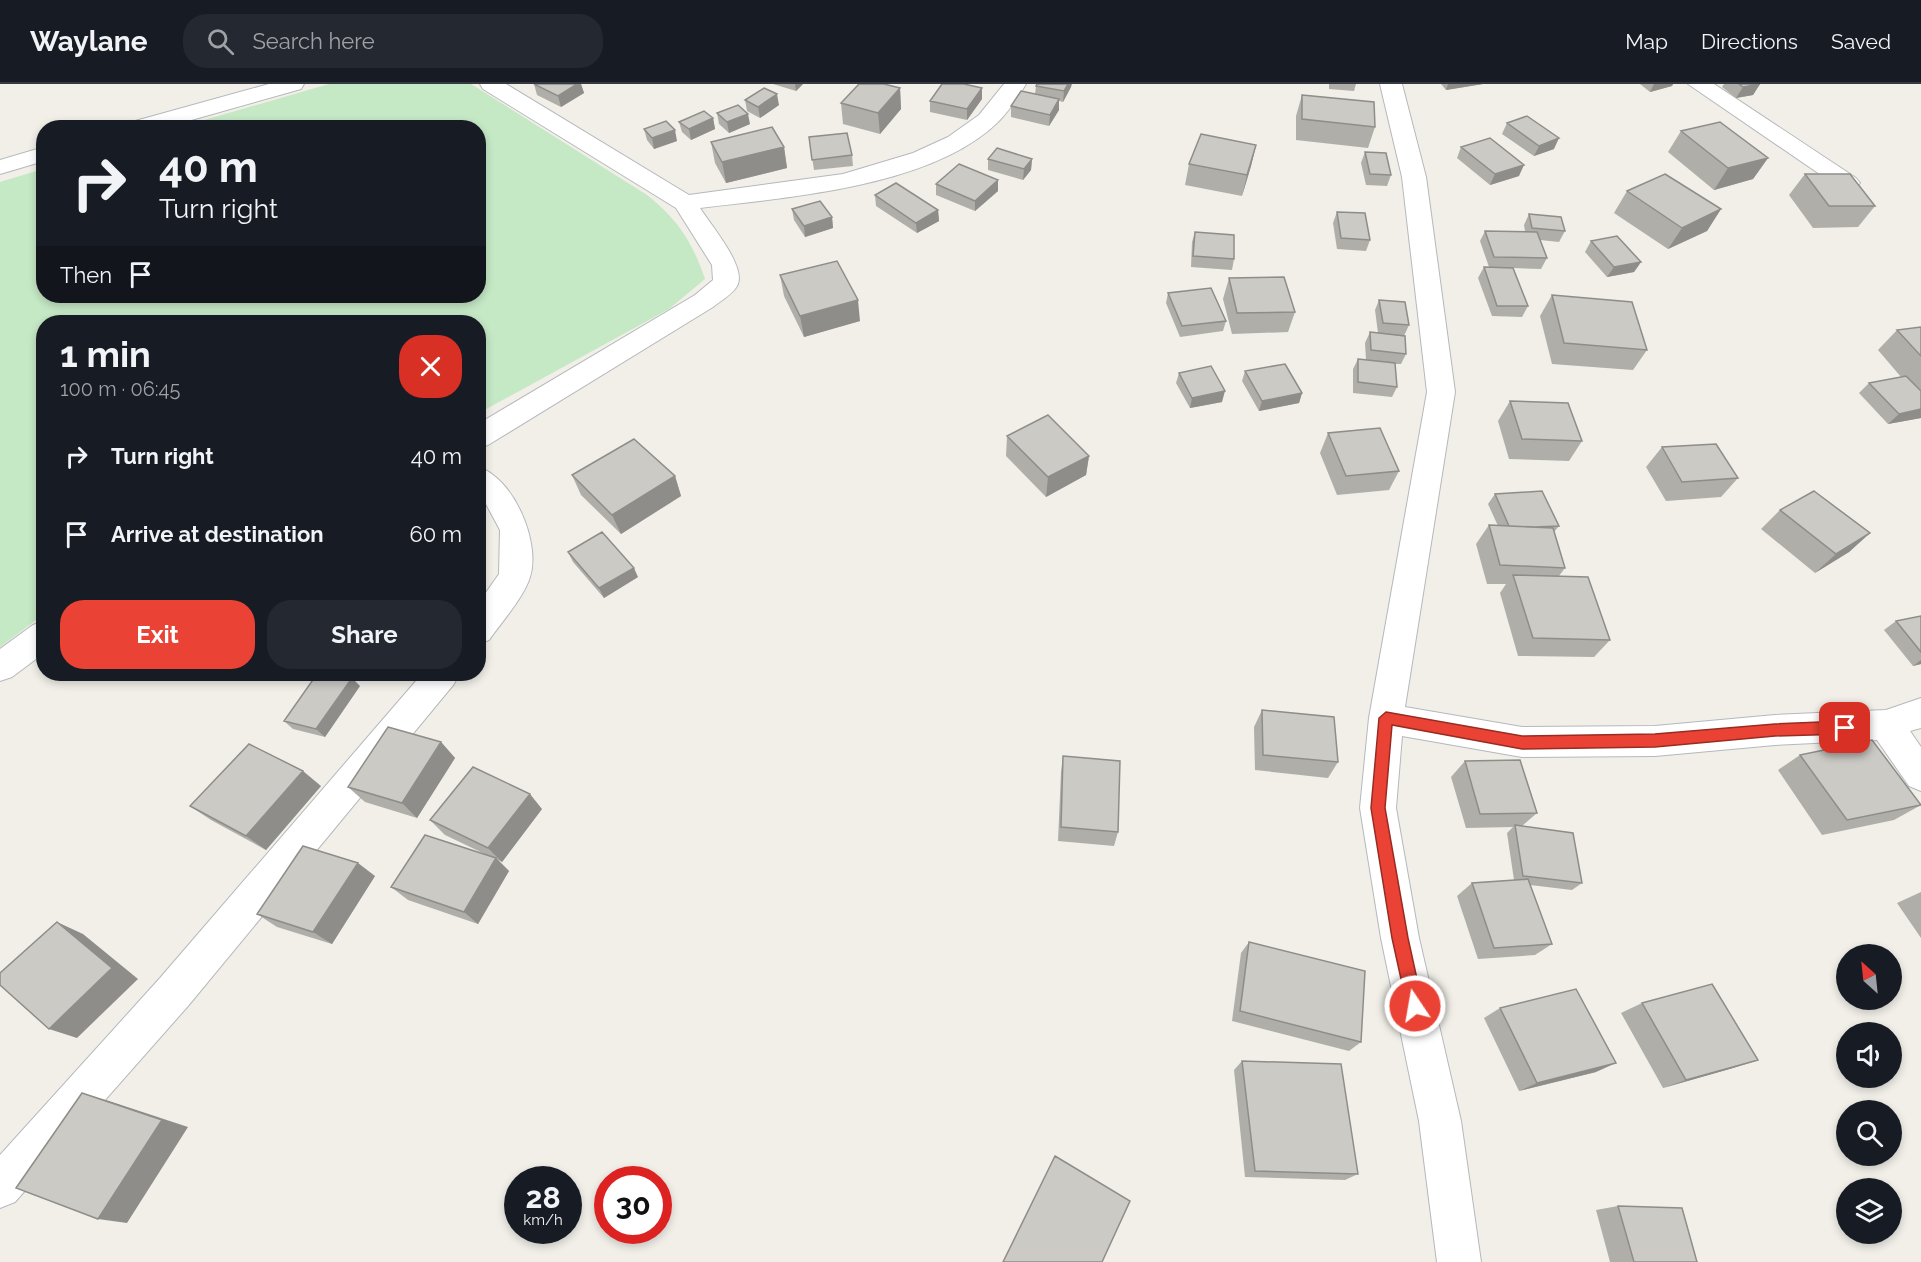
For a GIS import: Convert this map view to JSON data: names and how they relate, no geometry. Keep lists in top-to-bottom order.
{
  "north": "top left",
  "page": {
    "header": "Waylane",
    "search": "Search here",
    "nav": ["Map", "Directions", "Saved"],
    "turn": ["40 m", "Turn right"],
    "then": "Then",
    "heading": ["1 min", "100 m · 06:45"],
    "list": [
      {
        "name": "Turn right",
        "value": "40 m"
      },
      {
        "name": "Arrive at destination",
        "value": "60 m"
      }
    ],
    "buttons": ["Exit", "Share"],
    "speed": "28 km/h",
    "limit": "30"
  }
}
